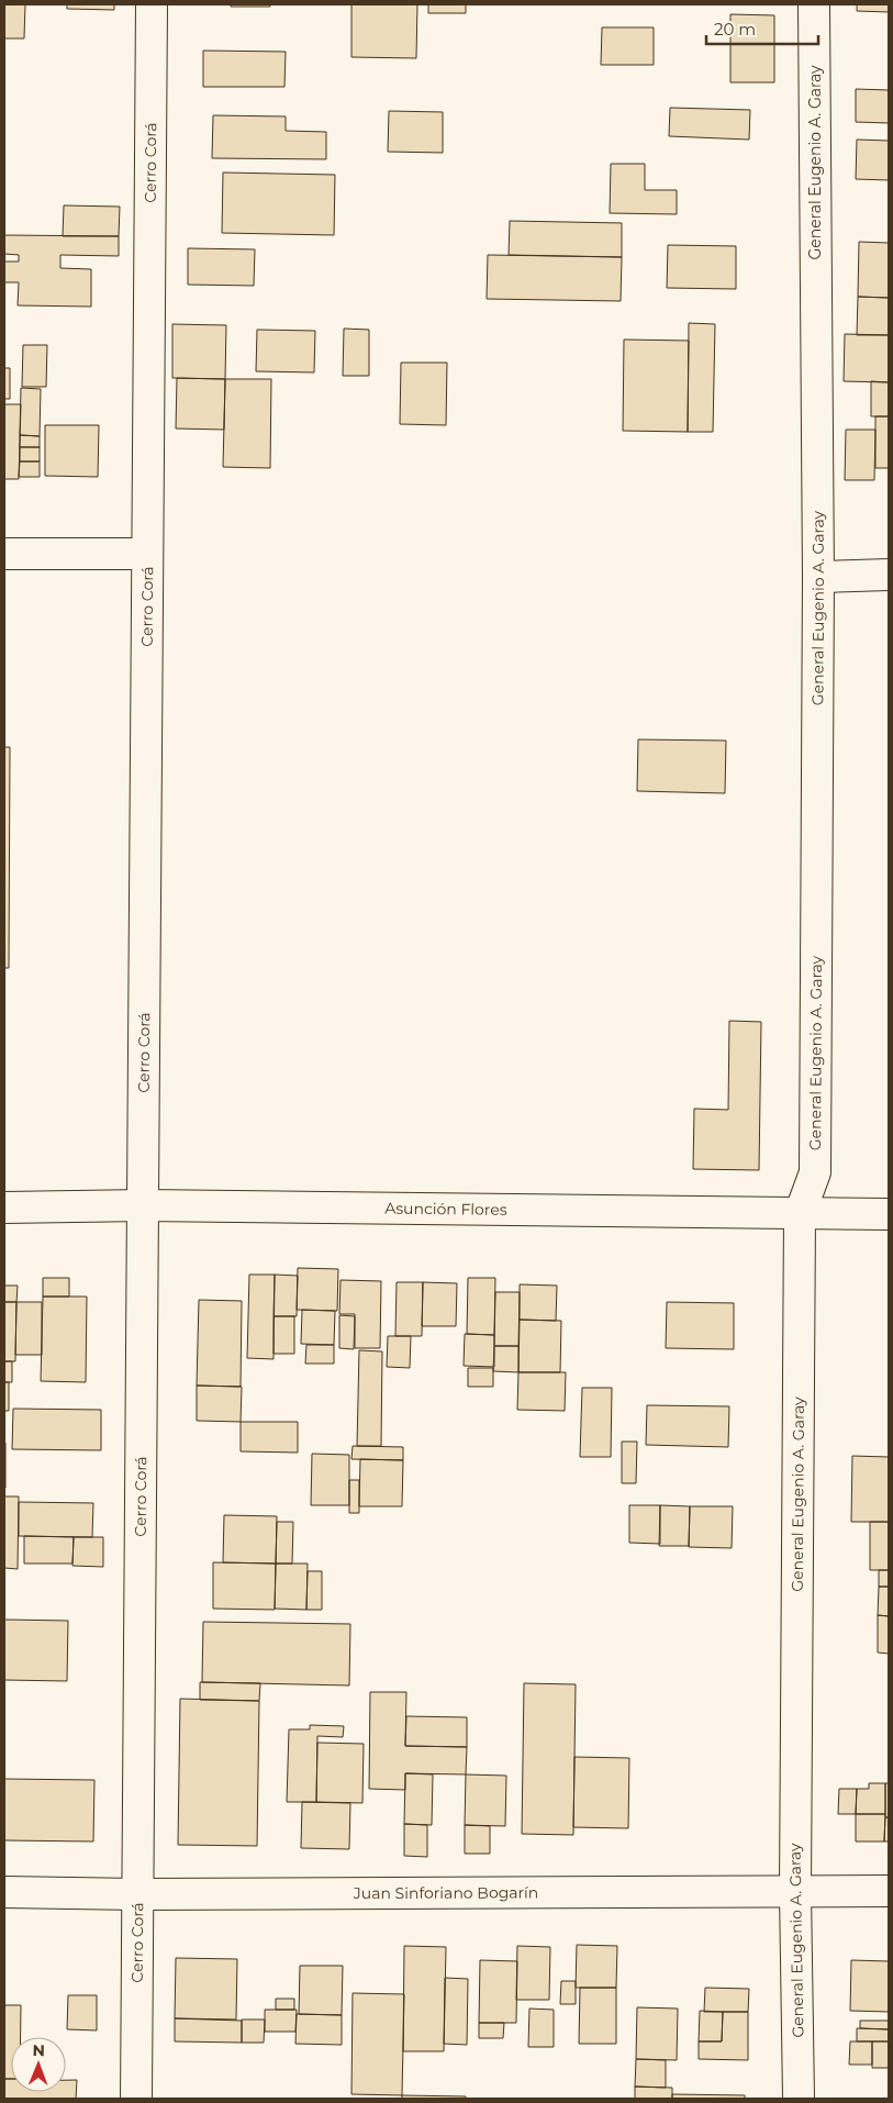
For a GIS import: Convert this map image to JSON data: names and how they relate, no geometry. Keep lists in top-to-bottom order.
{
  "streets": {
    "street": [
      "Cerro Corá",
      "General Eugenio A. Garay",
      "Asunción Flores",
      "Juan Sinforiano Bogarín"
    ]
  },
  "crossings": [
    ["Cerro Corá", "Asunción Flores"],
    ["Cerro Corá", "Juan Sinforiano Bogarín"],
    ["General Eugenio A. Garay", "Asunción Flores"],
    ["General Eugenio A. Garay", "Juan Sinforiano Bogarín"]
  ],
  "scale_bar": "20 m",
  "north": "top"
}
